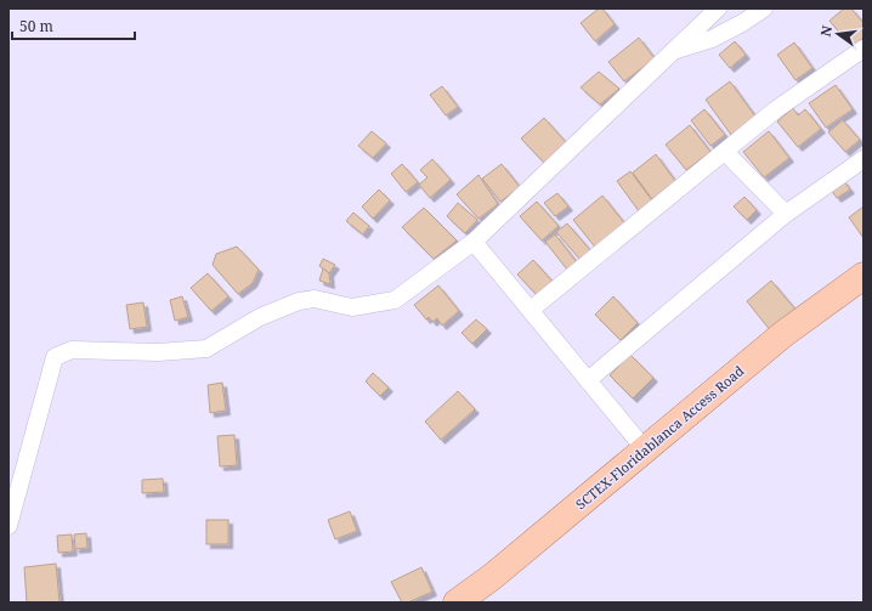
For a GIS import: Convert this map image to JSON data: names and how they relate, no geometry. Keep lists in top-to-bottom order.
{
  "streets": {
    "main road": ["SCTEX-Floridablanca Access Road"]
  },
  "scale_bar": "50 m",
  "north": "left"
}
